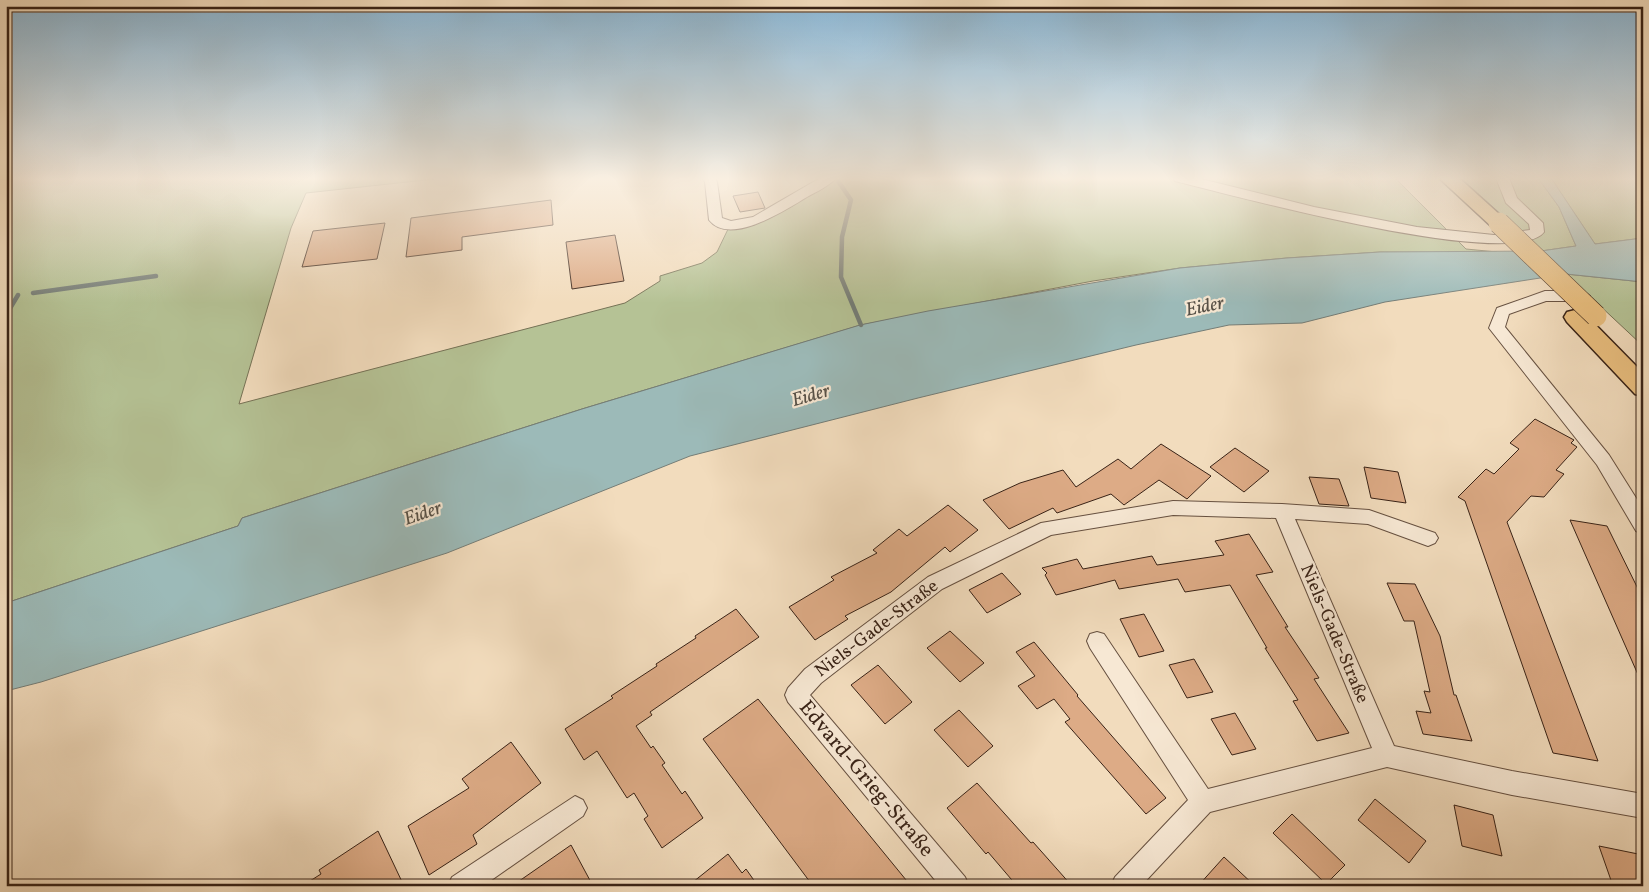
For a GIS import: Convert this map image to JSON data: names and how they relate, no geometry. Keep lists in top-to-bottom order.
{
  "streets": {
    "street": ["Niels-Gade-Straße", "Edvard-Grieg-Straße"]
  },
  "crossings": [
    ["Niels-Gade-Straße", "Edvard-Grieg-Straße"]
  ],
  "water": ["Eider"]
}
